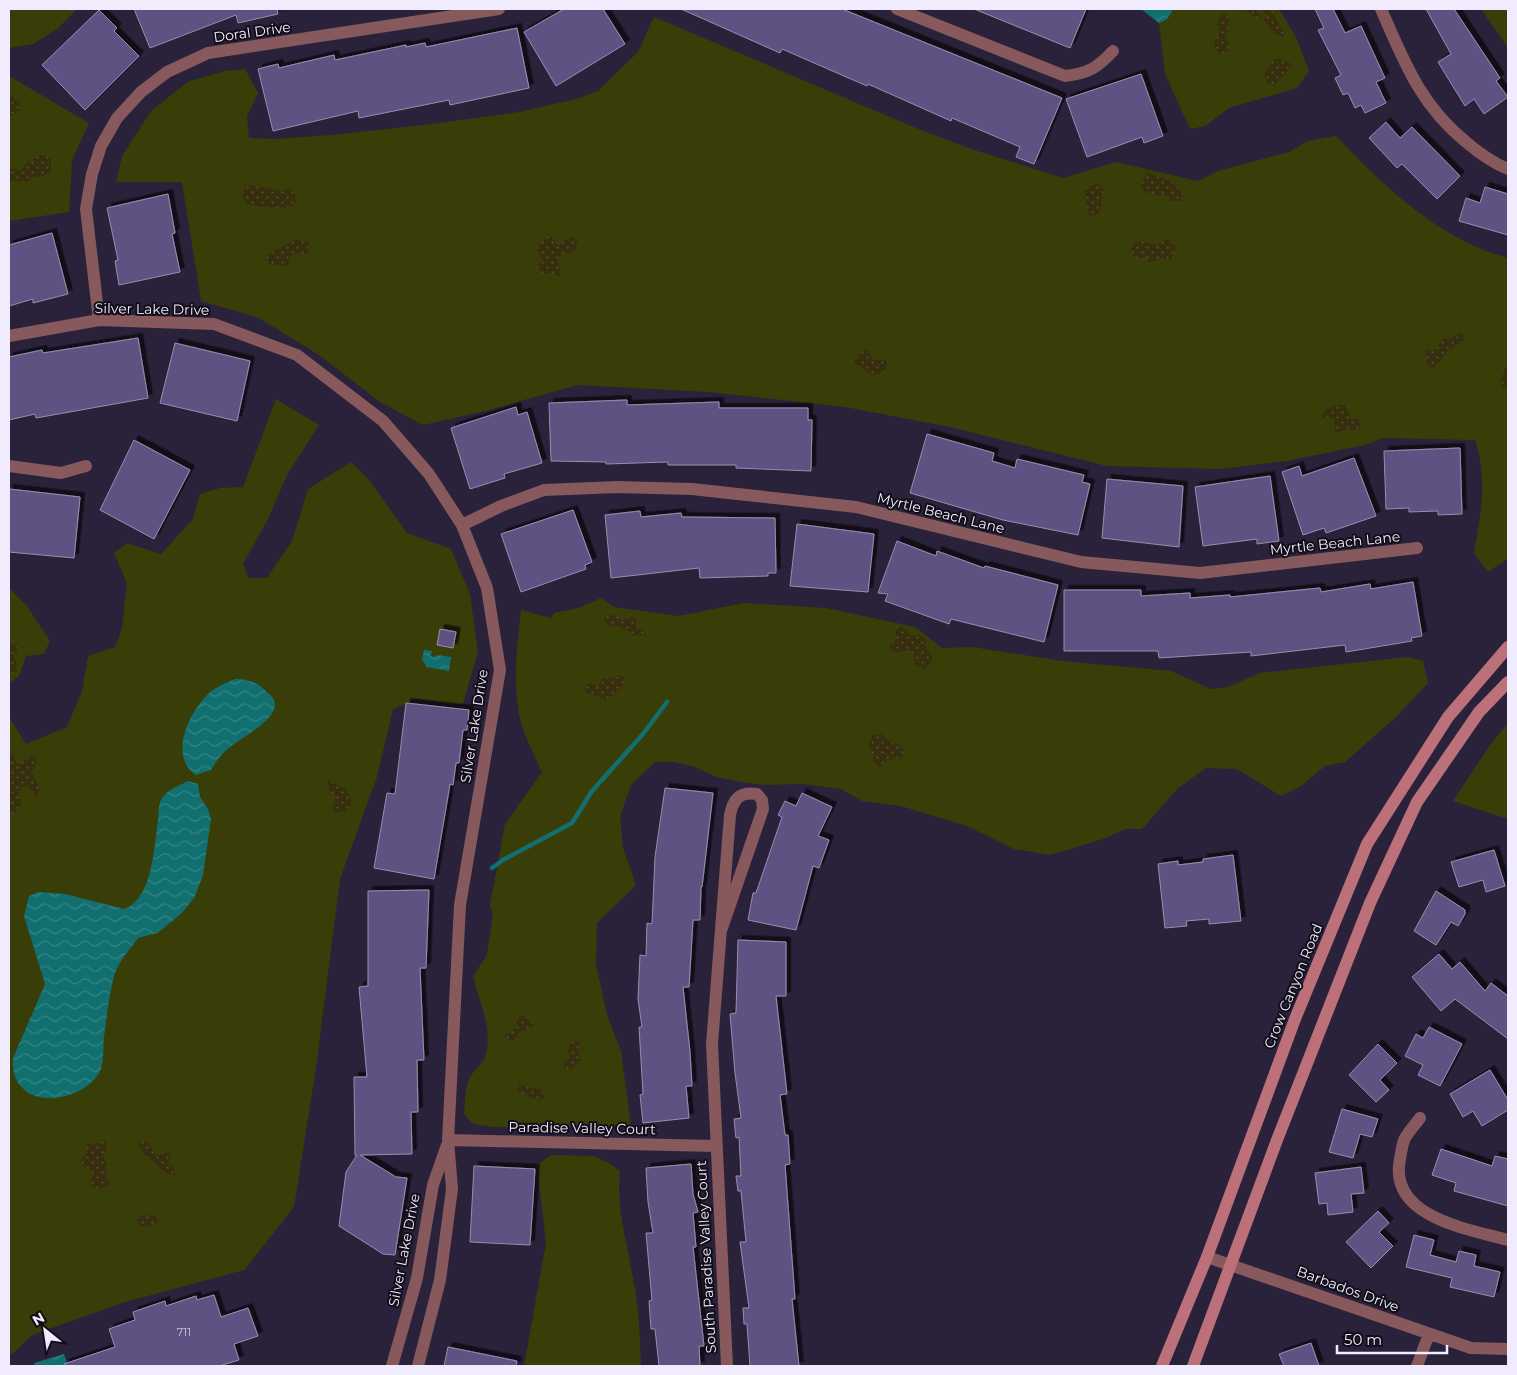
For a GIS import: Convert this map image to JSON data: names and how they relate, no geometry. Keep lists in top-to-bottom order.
{
  "streets": {
    "main road": ["Crow Canyon Road"],
    "street": [
      "Doral Drive",
      "Silver Lake Drive",
      "Myrtle Beach Lane",
      "Paradise Valley Court",
      "South Paradise Valley Court",
      "Barbados Drive"
    ]
  },
  "crossings": [
    ["Doral Drive", "Silver Lake Drive"],
    ["Silver Lake Drive", "Myrtle Beach Lane"],
    ["Silver Lake Drive", "Paradise Valley Court"],
    ["Crow Canyon Road", "Barbados Drive"],
    ["Paradise Valley Court", "South Paradise Valley Court"]
  ],
  "house_numbers": ["711"],
  "scale_bar": "50 m",
  "north": "top left"
}
